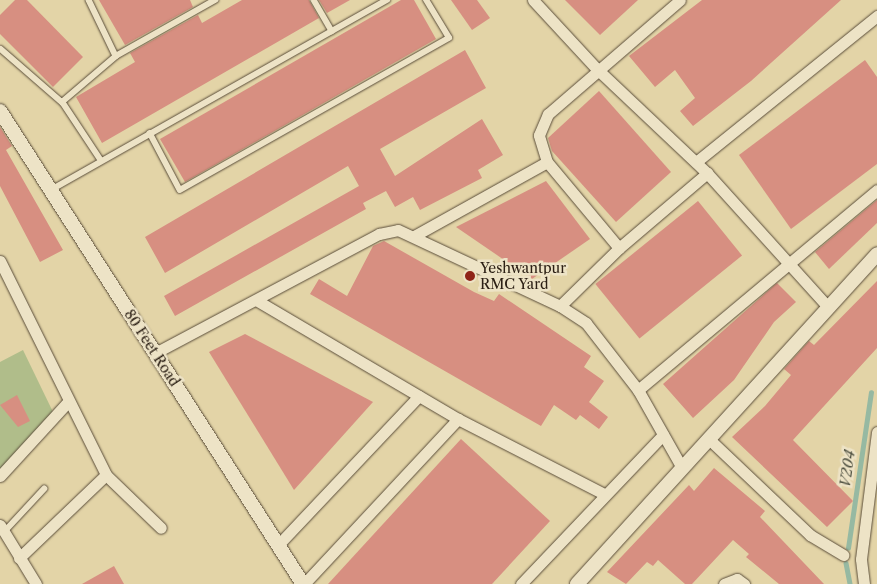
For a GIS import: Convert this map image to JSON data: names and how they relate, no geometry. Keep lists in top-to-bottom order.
{
  "streets": {
    "street": ["80 Feet Road"]
  },
  "water": ["V204"],
  "places": ["Yeshwantpur RMC Yard"]
}
